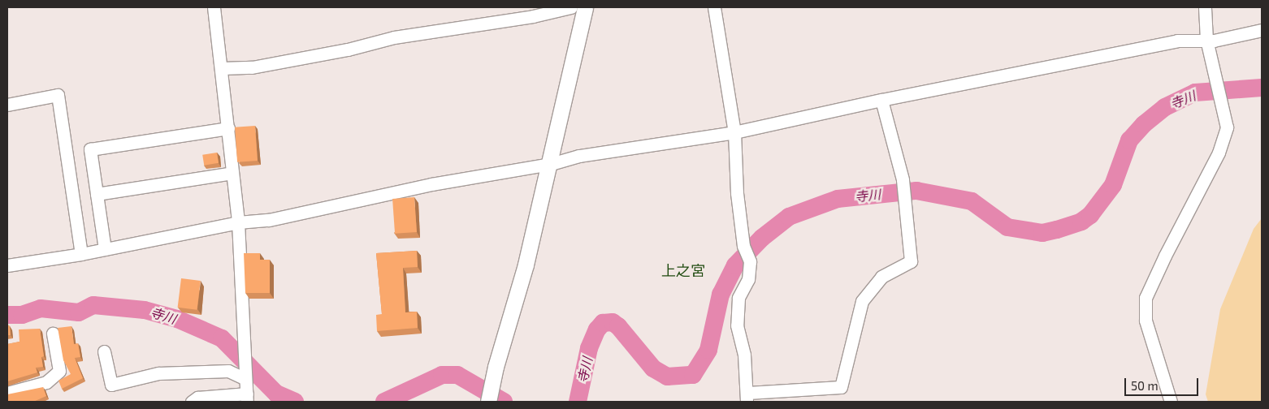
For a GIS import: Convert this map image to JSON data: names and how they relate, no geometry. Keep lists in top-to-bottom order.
{
  "districts": ["上之宮"],
  "water": ["寺川"],
  "scale_bar": "50 m"
}
